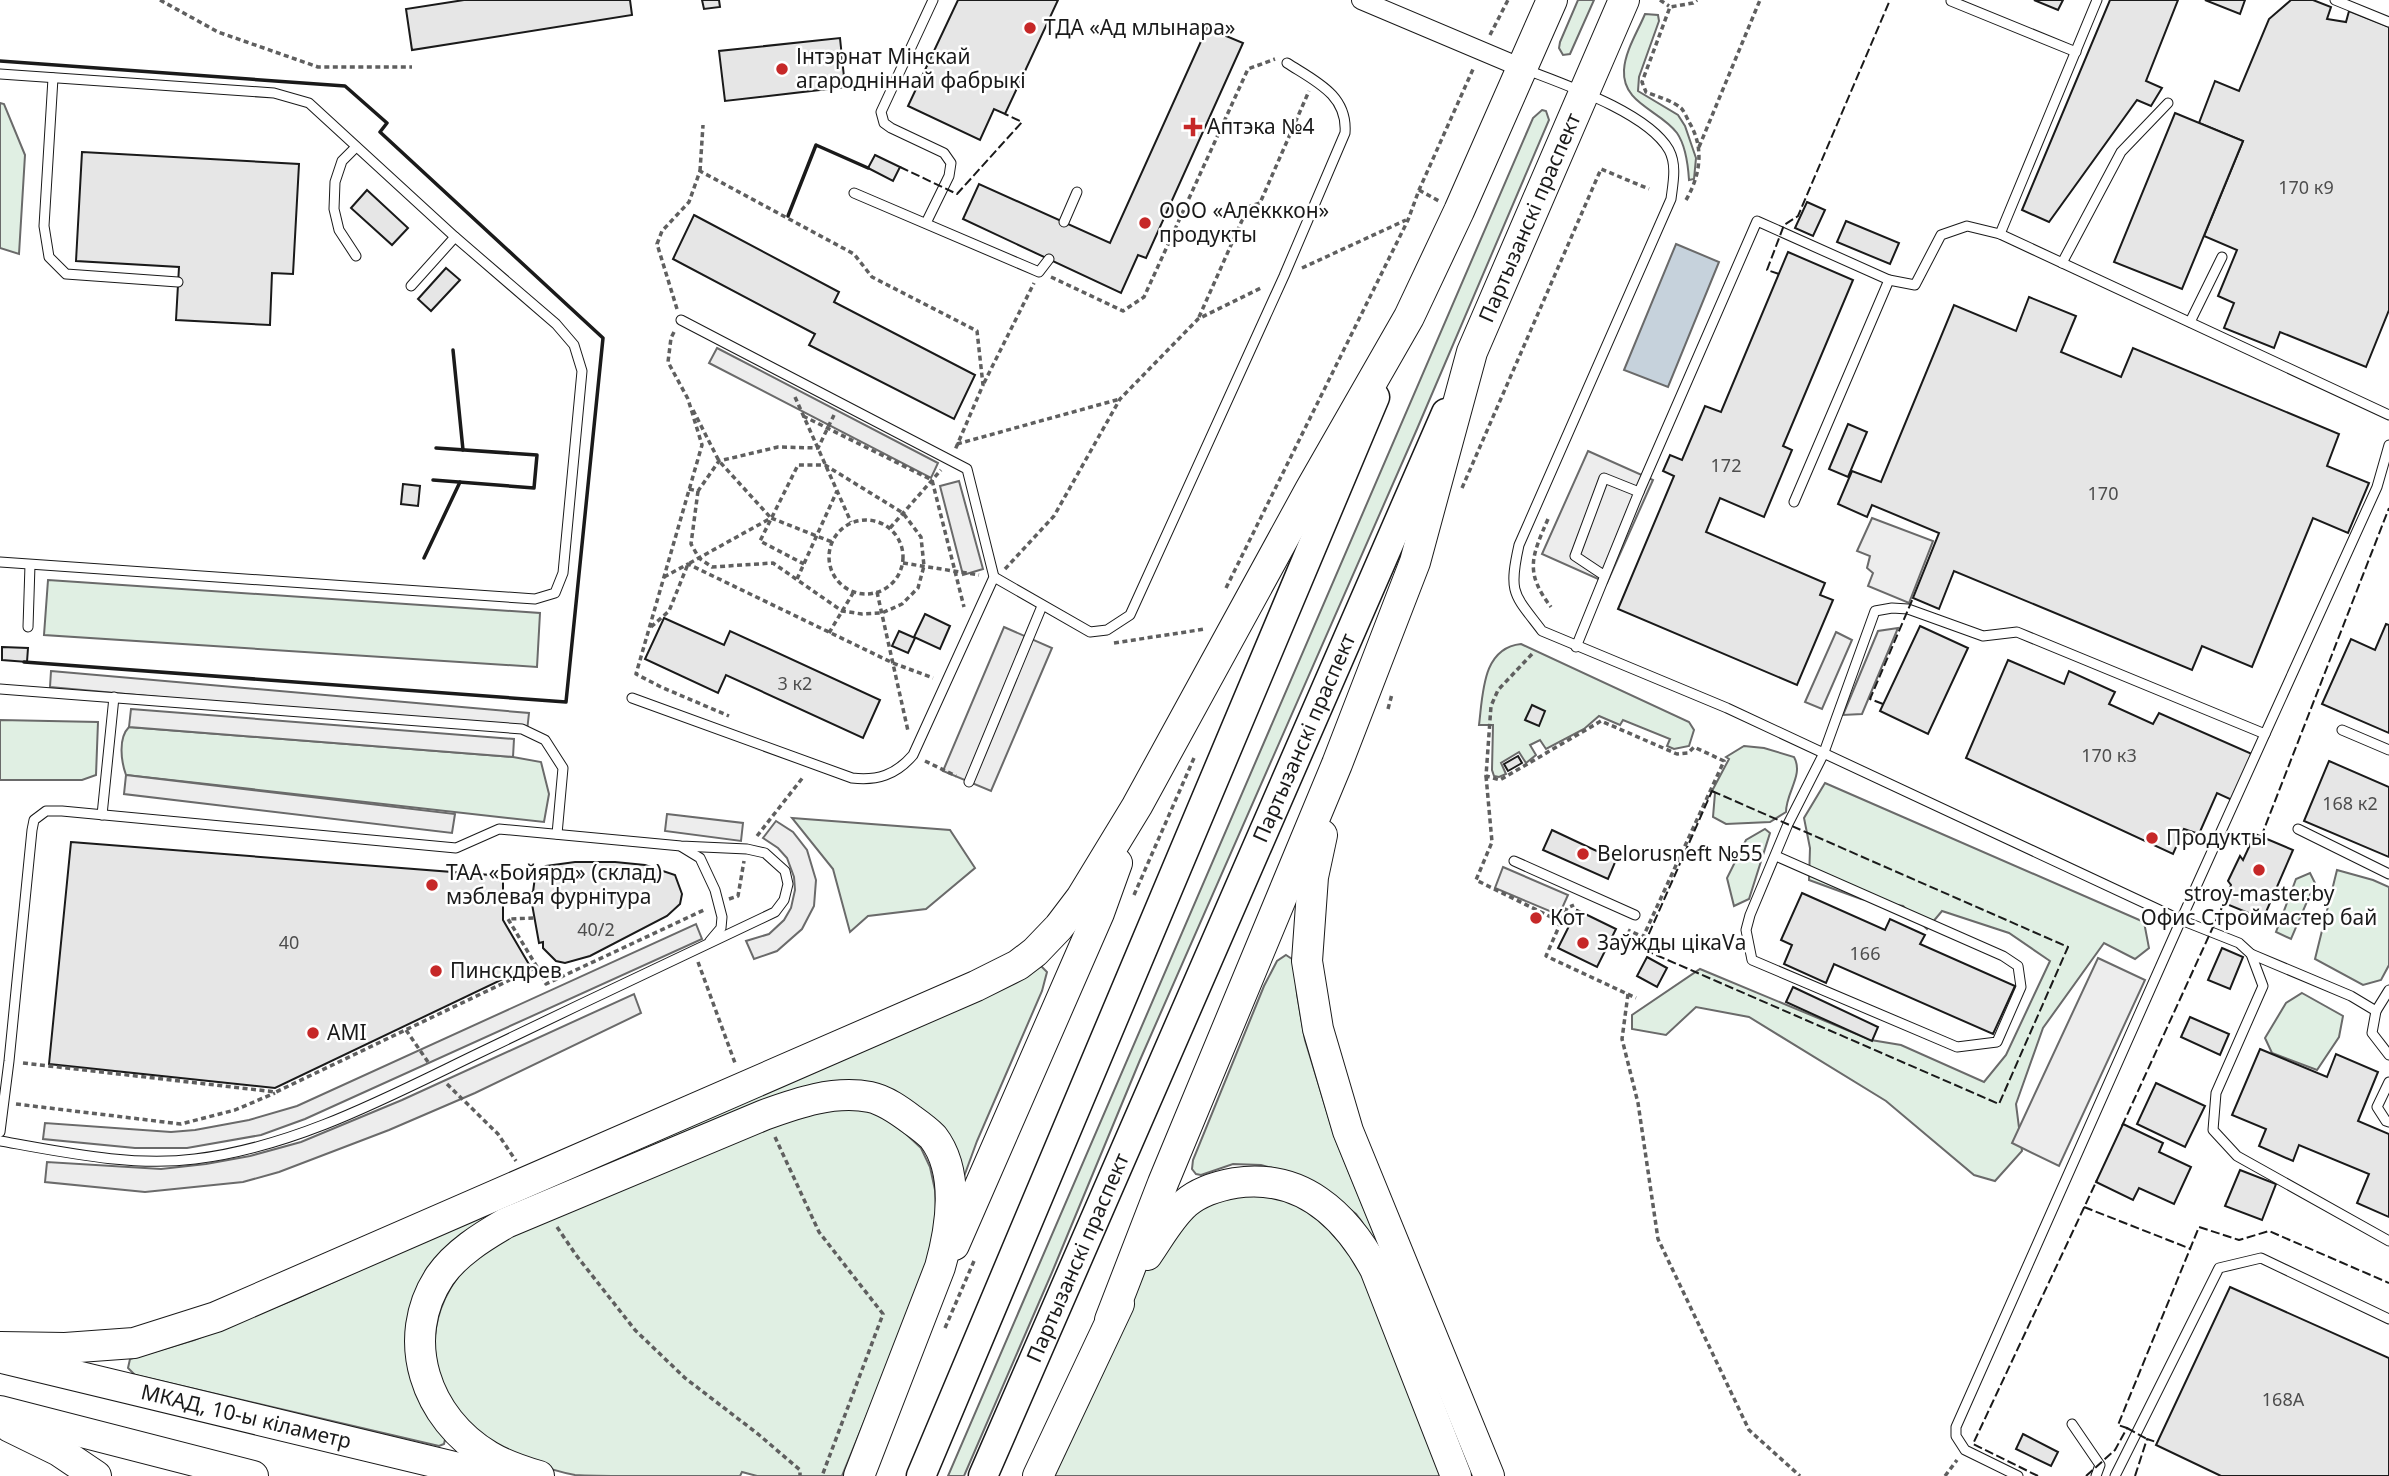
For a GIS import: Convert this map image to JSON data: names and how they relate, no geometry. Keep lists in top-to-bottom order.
{
  "streets": {
    "highway": ["Партызанскі праспект", "МКАД, 10-ы кіламетр"]
  },
  "places": {
    "other": [
      "ТДА «Ад млынара»",
      "Інтэрнат Мінскай агародніннай фабрыкі",
      "ООО «Алекккон» продукты",
      "Продукты",
      "Belorusneft №55",
      "stroy-master.by Офис Строймастер бай",
      "ТАА «Бойярд» (склад) мэблевая фурнітура",
      "Кот",
      "Заўжды цікаVа",
      "Пинскдрев",
      "AMI"
    ],
    "health": ["Аптэка №4"]
  },
  "house_numbers": [
    "170 к9",
    "172",
    "170",
    "3 к2",
    "170 к3",
    "168 к2",
    "40/2",
    "40",
    "166",
    "168А"
  ]
}
